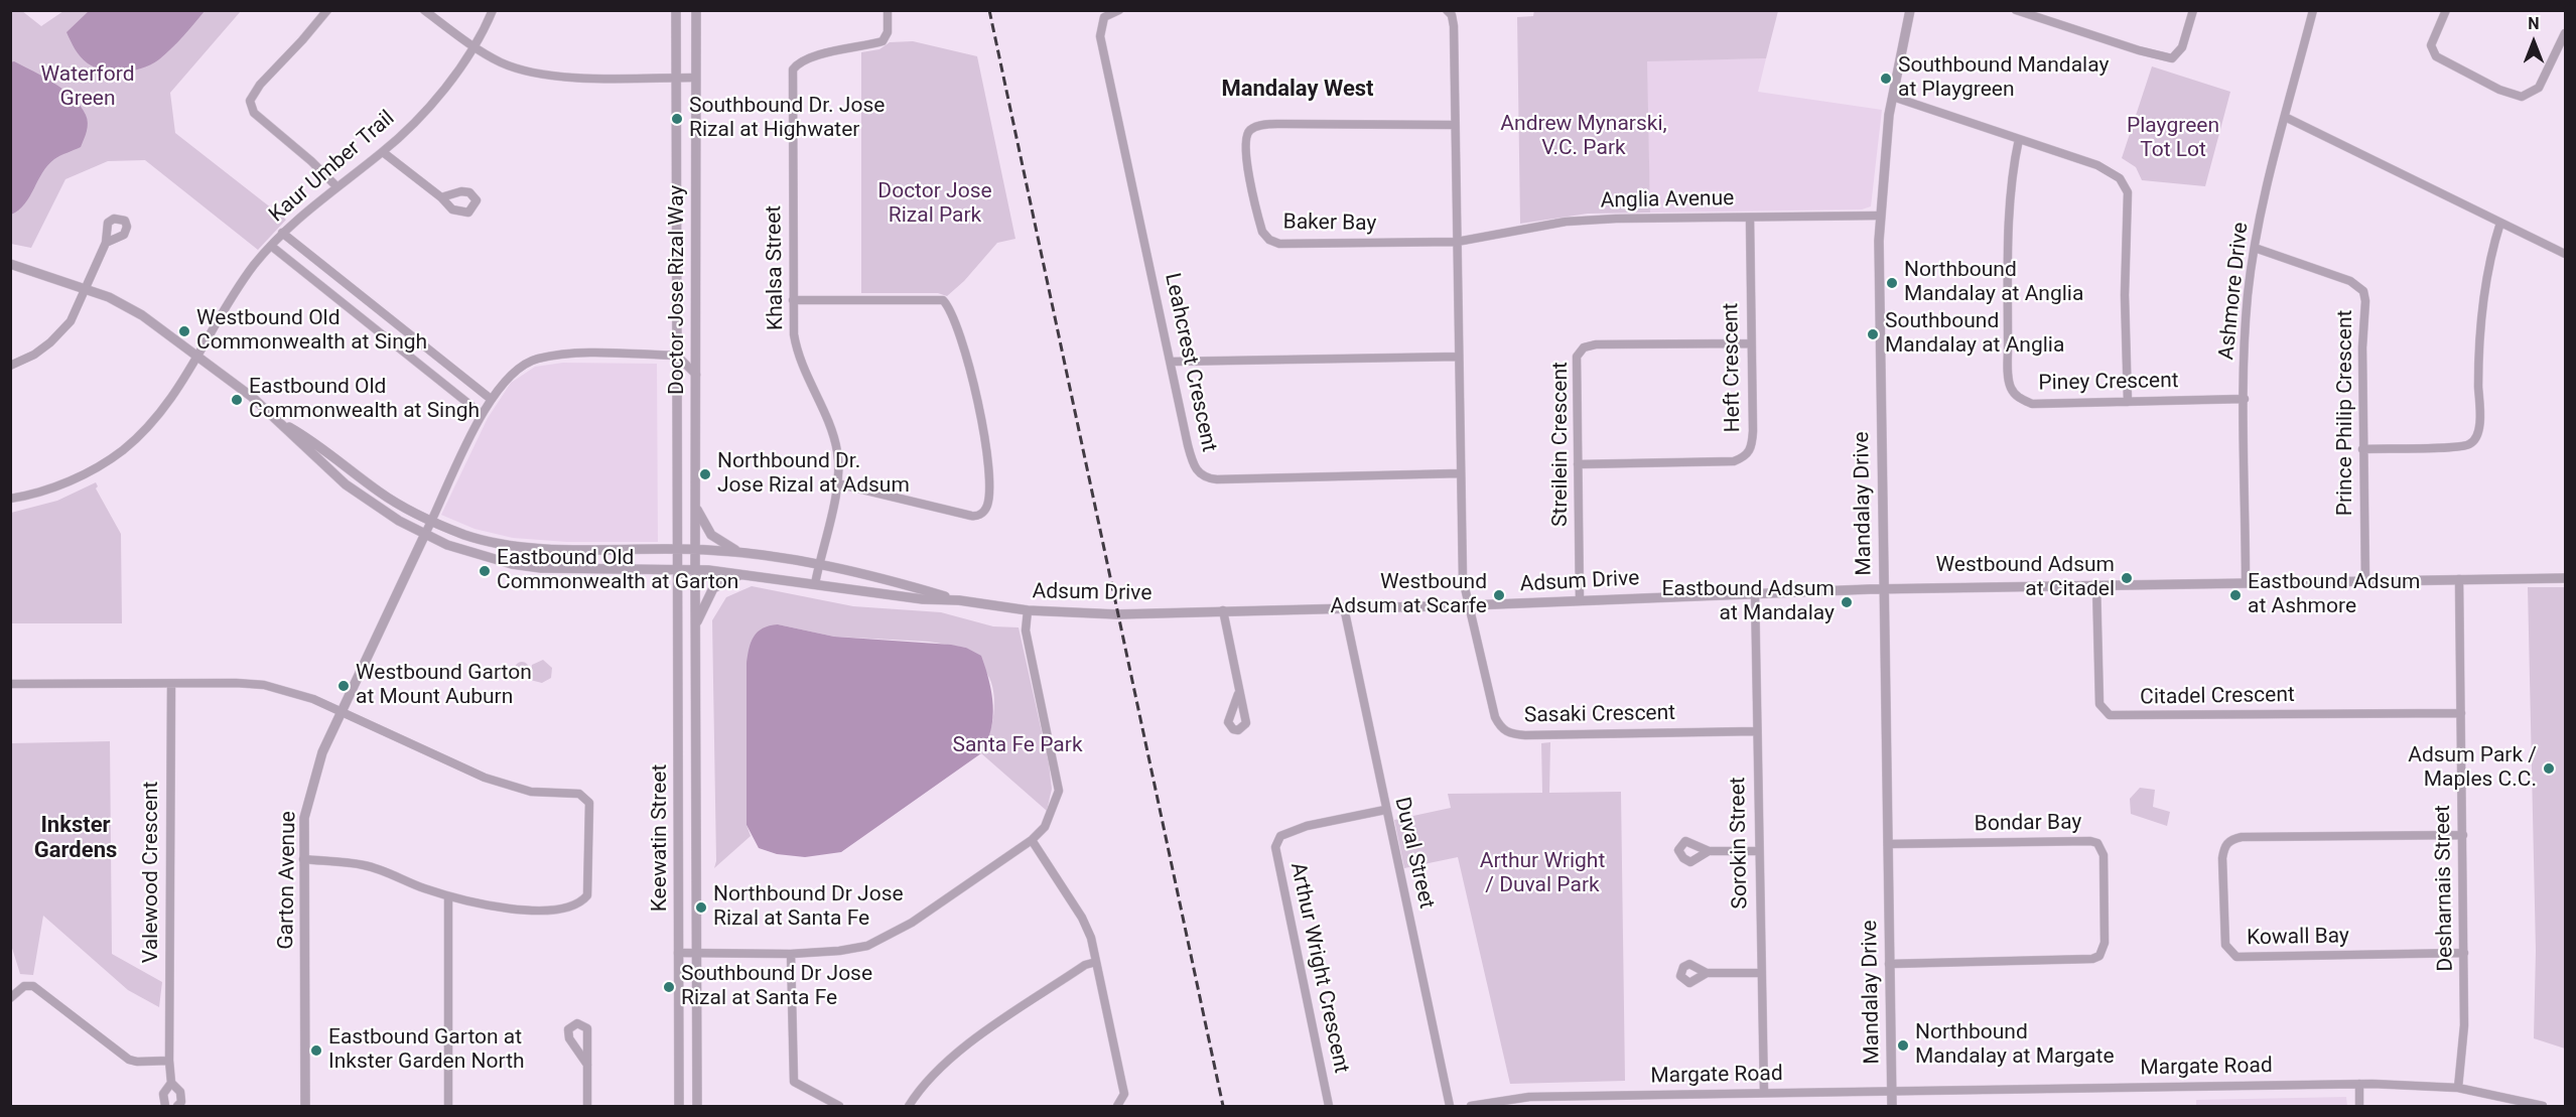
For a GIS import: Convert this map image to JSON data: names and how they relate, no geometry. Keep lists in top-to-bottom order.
{
  "streets": {
    "street": [
      "Kaur Umber Trail",
      "Anglia Avenue",
      "Baker Bay",
      "Khalsa Street",
      "Doctor Jose Rizal Way",
      "Ashmore Drive",
      "Leahcrest Crescent",
      "Heft Crescent",
      "Piney Crescent",
      "Prince Philip Crescent",
      "Streilein Crescent",
      "Mandalay Drive",
      "Adsum Drive",
      "Citadel Crescent",
      "Sasaki Crescent",
      "Bondar Bay",
      "Keewatin Street",
      "Sorokin Street",
      "Duval Street",
      "Valewood Crescent",
      "Garton Avenue",
      "Desharnais Street",
      "Kowall Bay",
      "Arthur Wright Crescent",
      "Margate Road"
    ]
  },
  "crossings": [
    ["Anglia Avenue", "Baker Bay"],
    ["Anglia Avenue", "Heft Crescent"],
    ["Anglia Avenue", "Mandalay Drive"],
    ["Anglia Avenue", "Sasaki Crescent"],
    ["Baker Bay", "Sasaki Crescent"],
    ["Khalsa Street", "Adsum Drive"],
    ["Doctor Jose Rizal Way", "Adsum Drive"],
    ["Doctor Jose Rizal Way", "Keewatin Street"],
    ["Ashmore Drive", "Piney Crescent"],
    ["Ashmore Drive", "Prince Philip Crescent"],
    ["Ashmore Drive", "Adsum Drive"],
    ["Leahcrest Crescent", "Sasaki Crescent"],
    ["Heft Crescent", "Streilein Crescent"],
    ["Prince Philip Crescent", "Adsum Drive"],
    ["Streilein Crescent", "Adsum Drive"],
    ["Mandalay Drive", "Adsum Drive"],
    ["Mandalay Drive", "Bondar Bay"],
    ["Mandalay Drive", "Margate Road"],
    ["Adsum Drive", "Citadel Crescent"],
    ["Adsum Drive", "Sasaki Crescent"],
    ["Adsum Drive", "Keewatin Street"],
    ["Adsum Drive", "Sorokin Street"],
    ["Adsum Drive", "Duval Street"],
    ["Adsum Drive", "Garton Avenue"],
    ["Adsum Drive", "Desharnais Street"],
    ["Citadel Crescent", "Desharnais Street"],
    ["Sasaki Crescent", "Sorokin Street"],
    ["Sorokin Street", "Margate Road"],
    ["Duval Street", "Arthur Wright Crescent"],
    ["Desharnais Street", "Kowall Bay"],
    ["Desharnais Street", "Margate Road"]
  ],
  "districts": ["Mandalay West", "Inkster Gardens"],
  "parks": [
    "Waterford Green",
    "Andrew Mynarski, V.C. Park",
    "Playgreen Tot Lot",
    "Doctor Jose Rizal Park",
    "Santa Fe Park",
    "Arthur Wright / Duval Park"
  ],
  "places": [
    "Southbound Mandalay at Playgreen",
    "Southbound Dr. Jose Rizal at Highwater",
    "Northbound Mandalay at Anglia",
    "Westbound Old Commonwealth at Singh",
    "Southbound Mandalay at Anglia",
    "Eastbound Old Commonwealth at Singh",
    "Northbound Dr. Jose Rizal at Adsum",
    "Eastbound Old Commonwealth at Garton",
    "Westbound Adsum at Citadel",
    "Westbound Adsum at Scarfe",
    "Eastbound Adsum at Ashmore",
    "Eastbound Adsum at Mandalay",
    "Westbound Garton at Mount Auburn",
    "Adsum Park / Maples C.C.",
    "Northbound Dr Jose Rizal at Santa Fe",
    "Southbound Dr Jose Rizal at Santa Fe",
    "Northbound Mandalay at Margate",
    "Eastbound Garton at Inkster Garden North"
  ],
  "north": "top"
}
